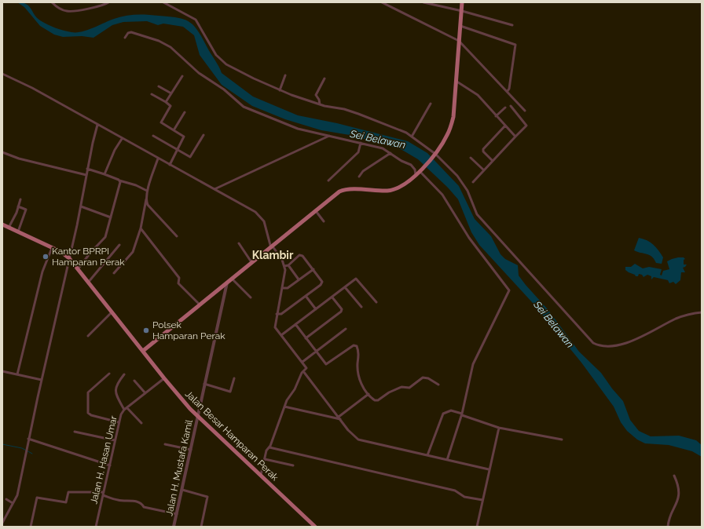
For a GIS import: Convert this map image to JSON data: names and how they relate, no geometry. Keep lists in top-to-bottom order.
{
  "streets": {
    "main road": ["Jalan Besar Hamparan Perak"],
    "street": ["Jalan H. Hasan Umar", "Jalan H. Mustafa Kamil"]
  },
  "crossings": [
    ["Jalan Besar Hamparan Perak", "Jalan H. Hasan Umar"],
    ["Jalan Besar Hamparan Perak", "Jalan H. Mustafa Kamil"]
  ],
  "districts": ["Klambir"],
  "water": ["Sei Belawan"],
  "places": ["Kantor BPRPI Hamparan Perak", "Polsek Hamparan Perak"]
}
